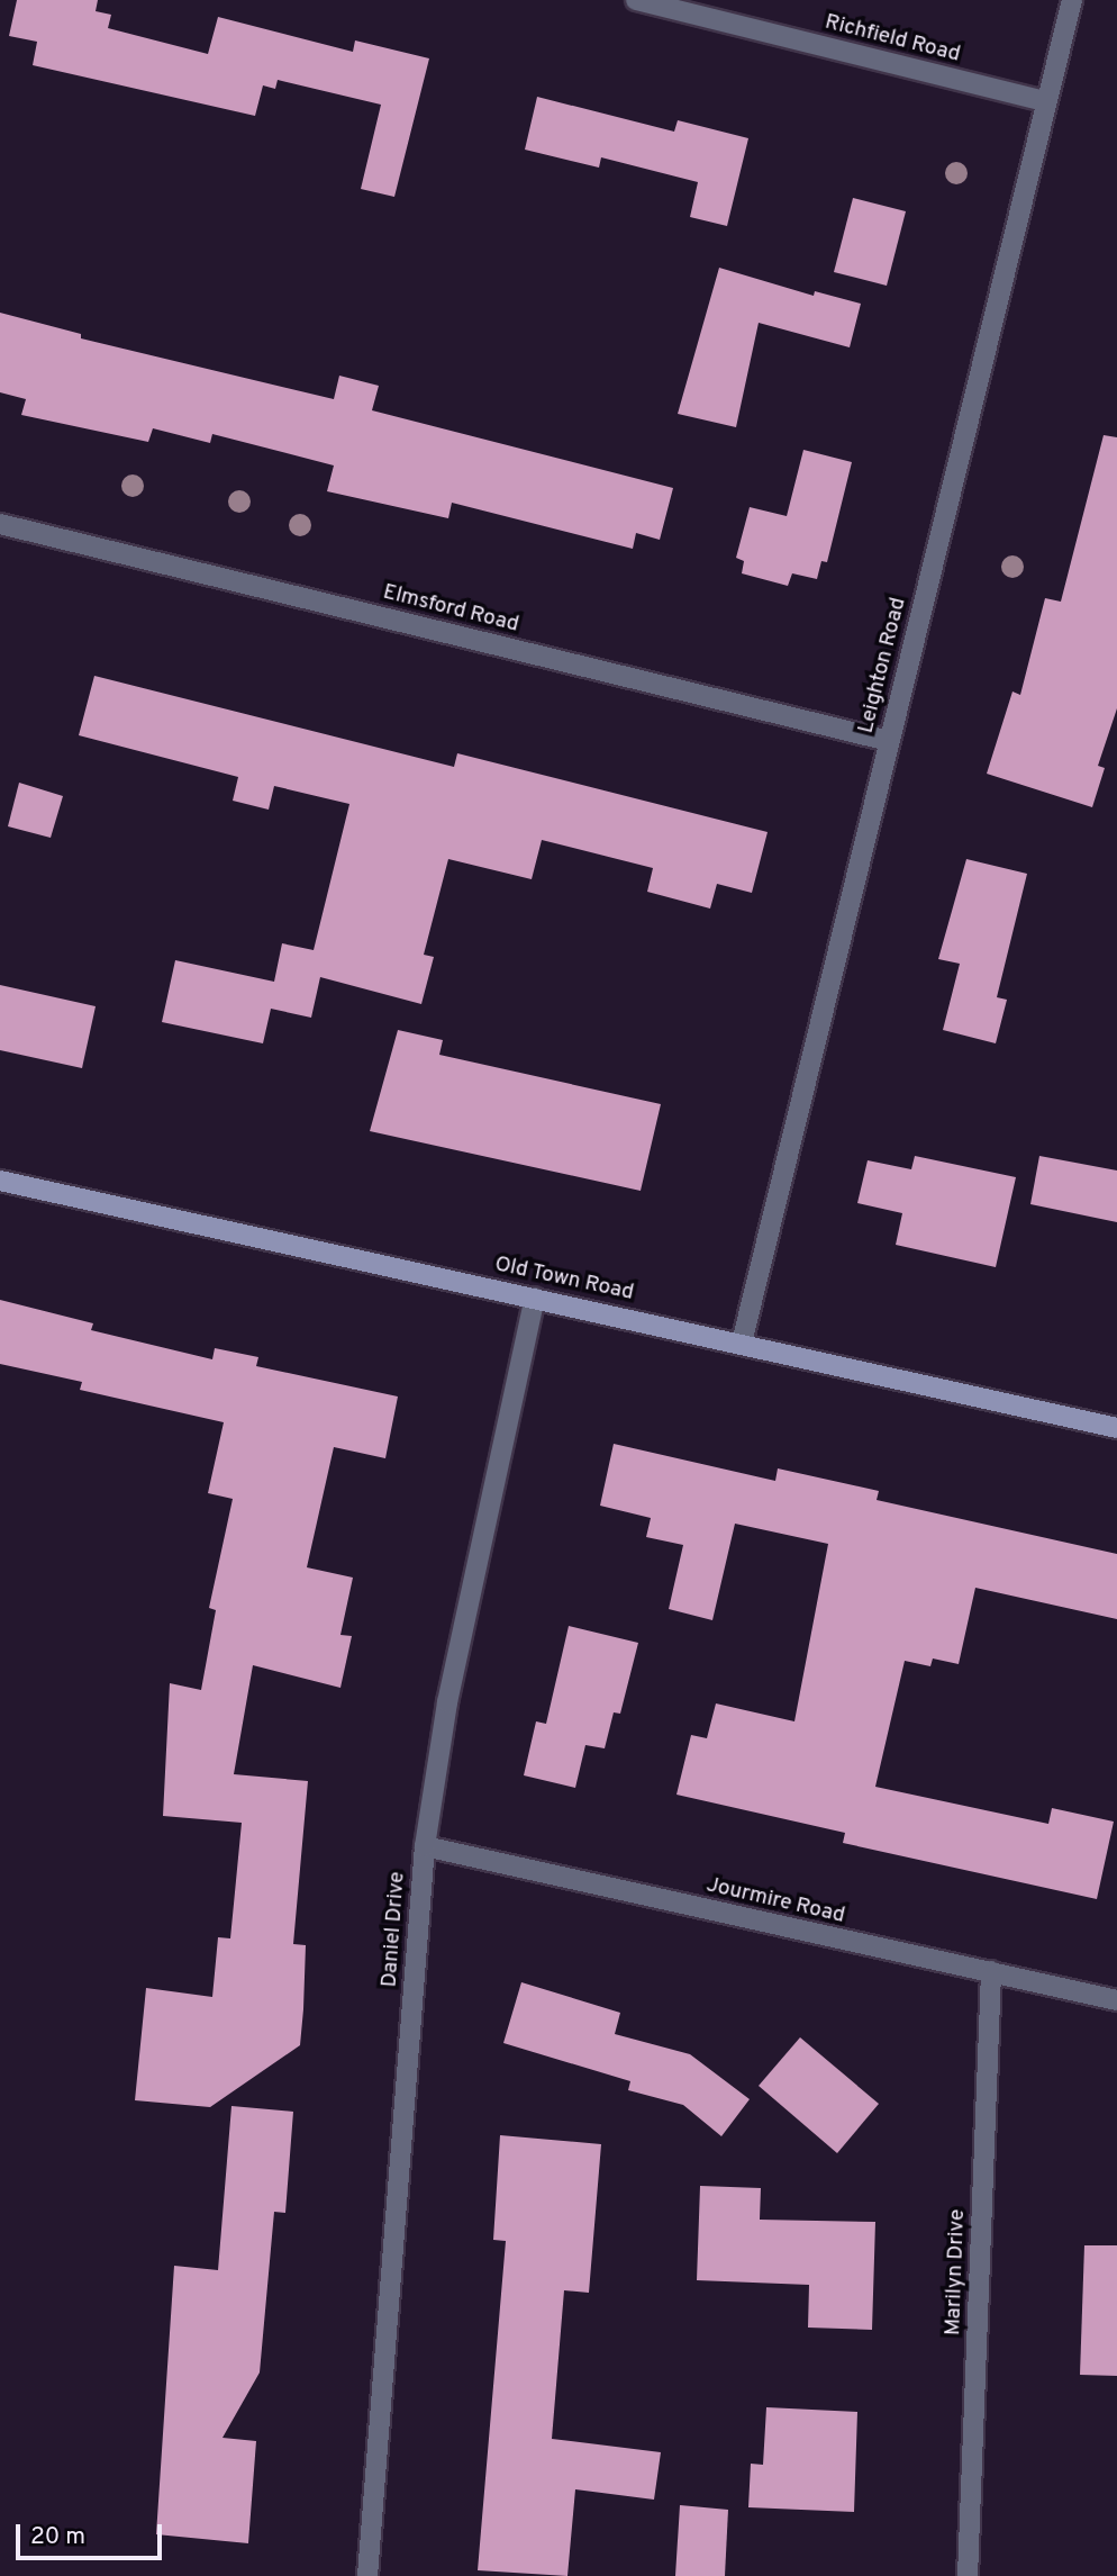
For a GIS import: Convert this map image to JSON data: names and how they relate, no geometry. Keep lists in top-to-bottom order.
{
  "streets": {
    "main road": ["Old Town Road"],
    "street": [
      "Richfield Road",
      "Elmsford Road",
      "Leighton Road",
      "Jourmire Road",
      "Daniel Drive",
      "Marilyn Drive"
    ]
  },
  "crossings": [
    ["Richfield Road", "Leighton Road"],
    ["Elmsford Road", "Leighton Road"],
    ["Leighton Road", "Old Town Road"],
    ["Old Town Road", "Daniel Drive"],
    ["Jourmire Road", "Daniel Drive"],
    ["Jourmire Road", "Marilyn Drive"]
  ],
  "scale_bar": "20 m"
}
